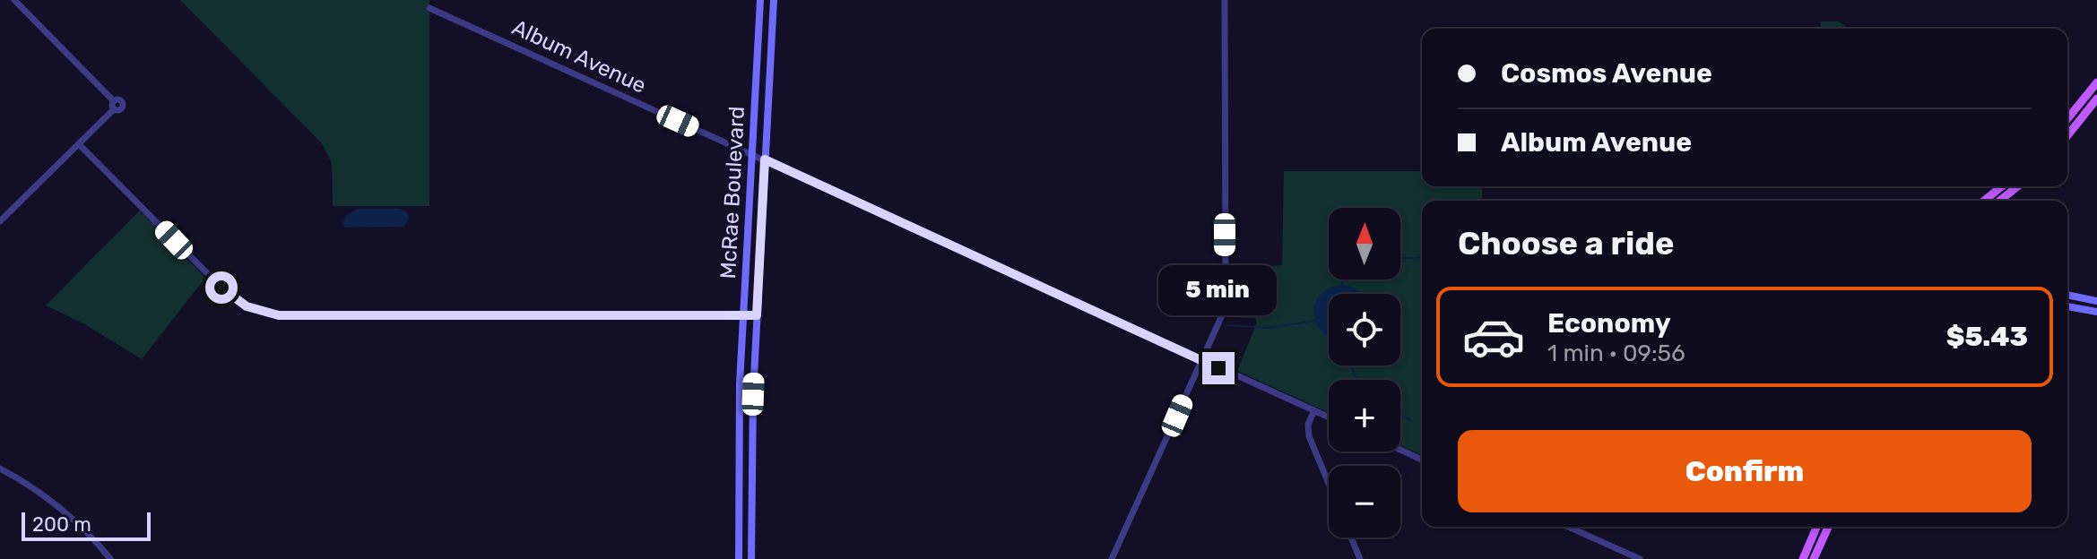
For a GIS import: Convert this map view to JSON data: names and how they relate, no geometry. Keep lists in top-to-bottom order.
{
  "streets": {
    "main road": ["McRae Boulevard"],
    "street": ["Album Avenue"]
  },
  "crossings": [
    ["Album Avenue", "McRae Boulevard"]
  ],
  "scale_bar": "200 m",
  "north": "top",
  "page": {
    "banner": ["Cosmos Avenue", "Album Avenue"],
    "heading": "Choose a ride",
    "map_buttons": ["+", "−"],
    "bubble": "5 min",
    "list": [
      {
        "name": "Economy",
        "note": "1 min · 09:56",
        "value": "$5.43"
      }
    ],
    "buttons": "Confirm",
    "scale": "200 m"
  }
}
